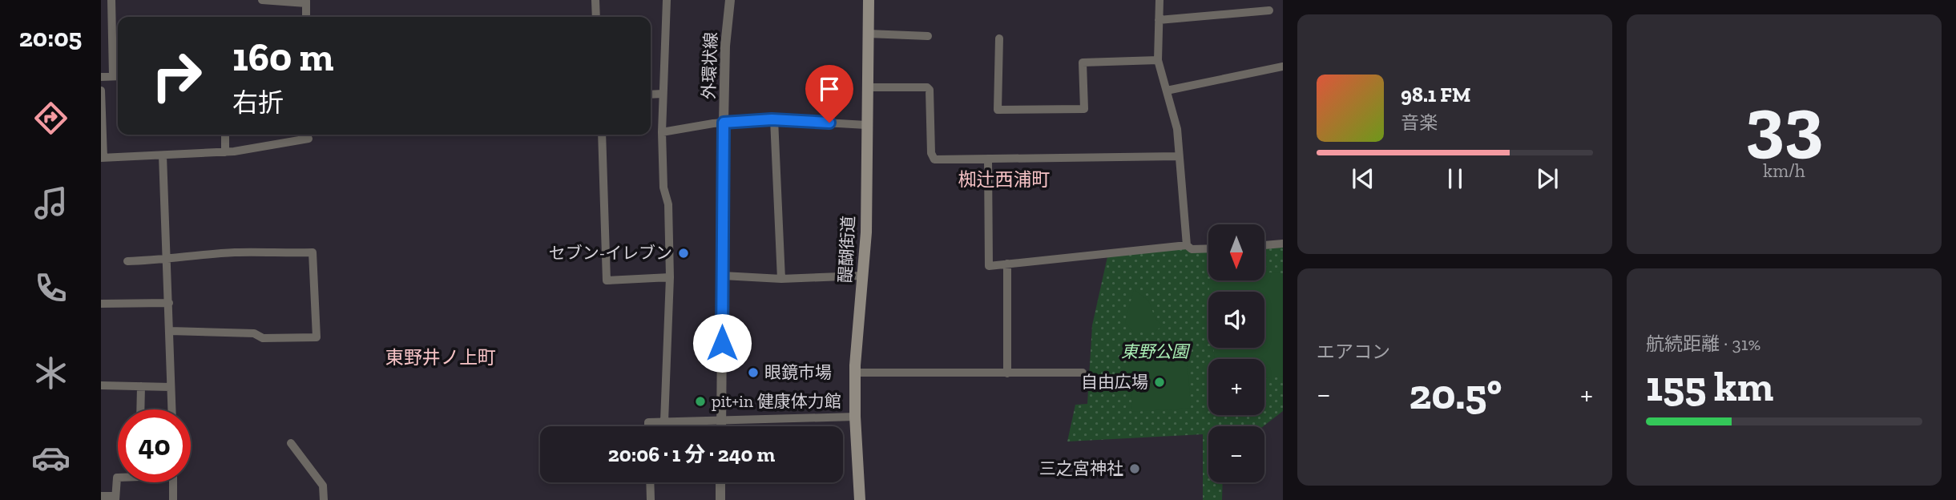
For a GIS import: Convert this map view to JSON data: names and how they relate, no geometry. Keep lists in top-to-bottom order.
{
  "streets": {
    "main road": ["醍醐街道"],
    "street": ["外環状線"]
  },
  "districts": ["椥辻西浦町", "東野井ノ上町"],
  "parks": ["東野公園"],
  "places": [
    "セブン-イレブン",
    "眼鏡市場",
    "自由広場",
    "pit+in 健康体力館",
    "三之宮神社"
  ],
  "north": "bottom",
  "page": {
    "tabs": "20:05",
    "tile": [
      ["33", "km/h"],
      "エアコン",
      ["航続距離 · 31%", "155 km"]
    ],
    "turn": ["160 m", "右折"],
    "song": ["98.1 FM", "音楽"],
    "map_buttons": ["+", "−"],
    "heat": ["−", "20.5°", "+"],
    "limit": "40",
    "trip": "20:06 · 1 分 · 240 m"
  }
}
